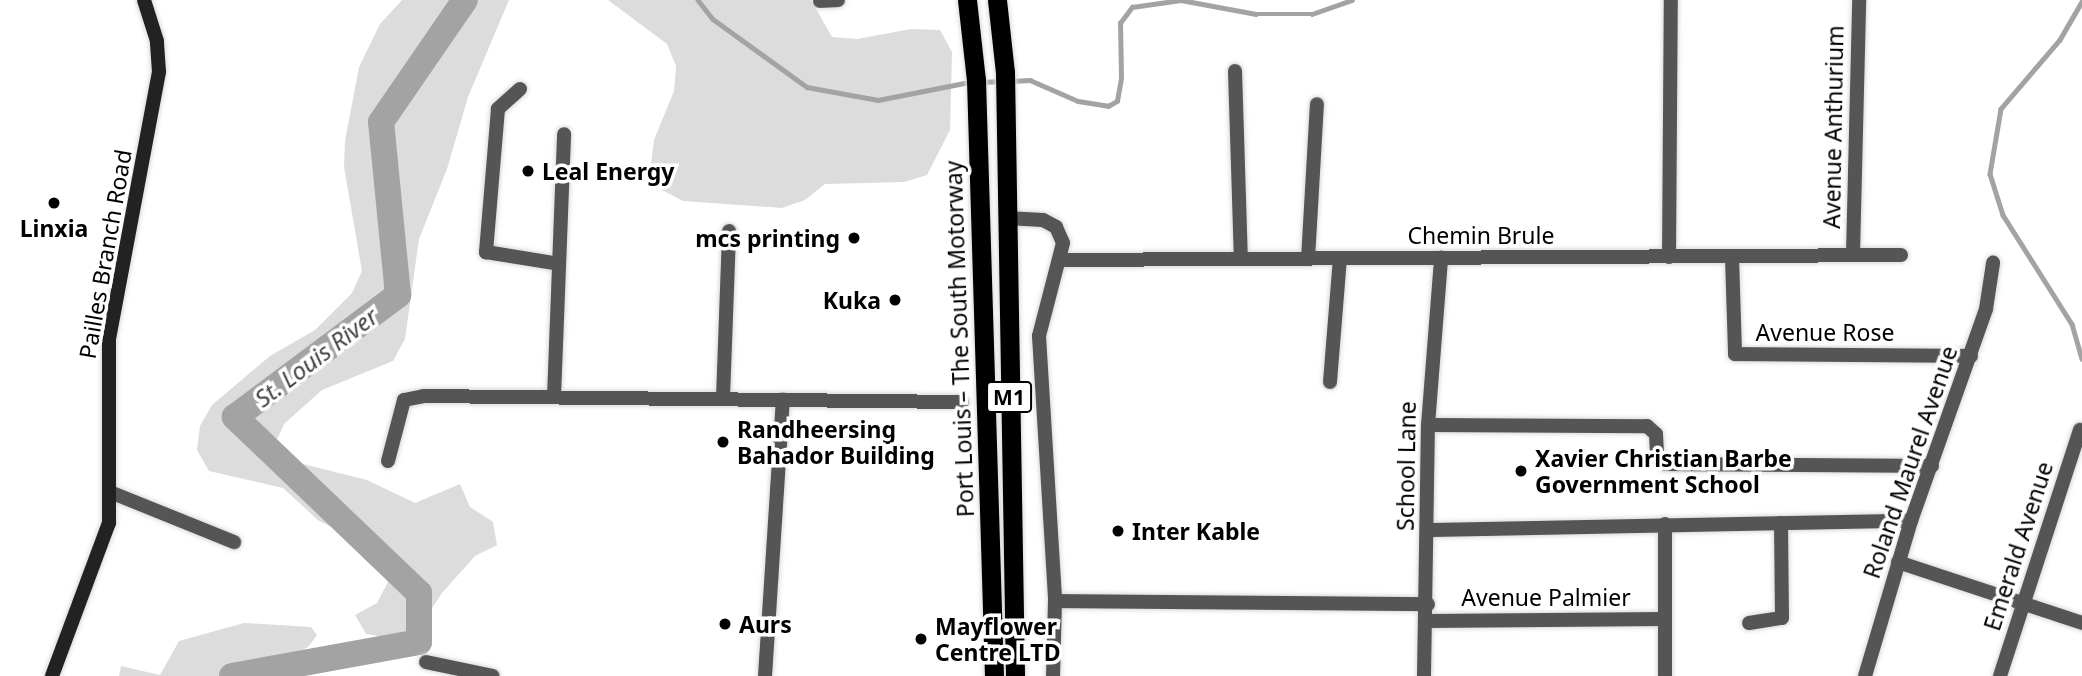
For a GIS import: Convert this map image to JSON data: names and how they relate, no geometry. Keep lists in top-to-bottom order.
{
  "streets": {
    "highway": ["Port Louis – The South Motorway", "M1"],
    "main road": ["Pailles Branch Road"],
    "street": [
      "Avenue Anthurium",
      "Chemin Brule",
      "Avenue Rose",
      "Roland Maurel Avenue",
      "School Lane",
      "Emerald Avenue",
      "Avenue Palmier"
    ]
  },
  "crossings": [
    ["Avenue Anthurium", "Chemin Brule"],
    ["Chemin Brule", "Avenue Rose"],
    ["Chemin Brule", "School Lane"],
    ["Avenue Rose", "Roland Maurel Avenue"],
    ["School Lane", "Avenue Palmier"]
  ],
  "water": ["St. Louis River"],
  "places": [
    "Leal Energy",
    "Linxia",
    "mcs printing",
    "Kuka",
    "Randheersing Bahador Building",
    "Xavier Christian Barbe Government School",
    "Inter Kable",
    "Aurs",
    "Mayflower Centre LTD"
  ]
}
